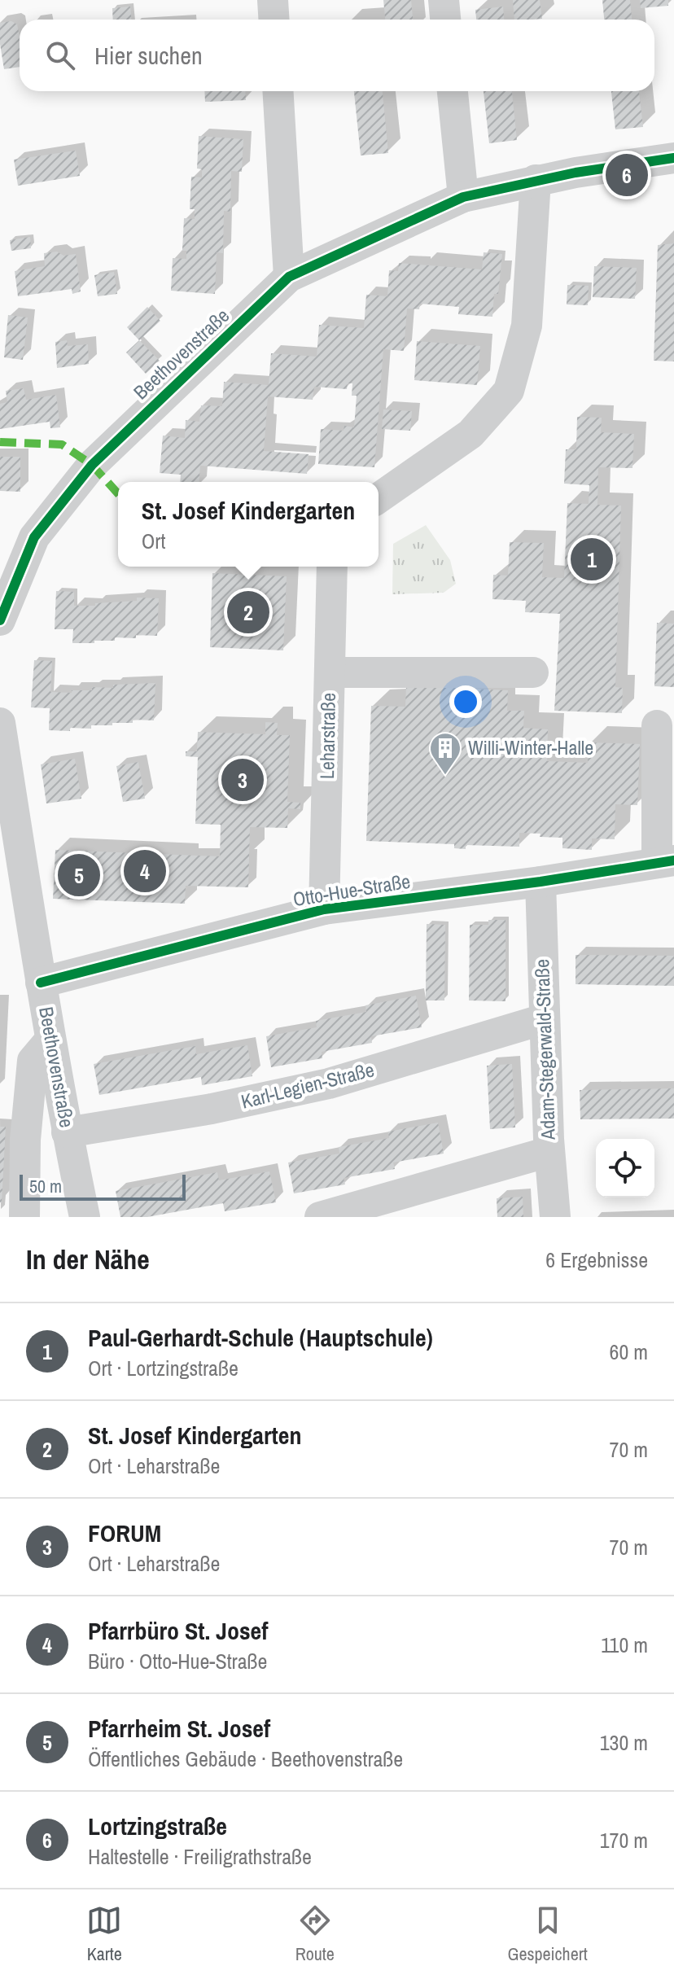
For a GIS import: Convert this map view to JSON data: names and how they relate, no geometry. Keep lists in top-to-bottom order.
{
  "streets": {
    "street": [
      "Beethovenstraße",
      "Leharstraße",
      "Otto-Hue-Straße",
      "Adam-Stegerwald-Straße",
      "Karl-Legien-Straße"
    ]
  },
  "crossings": [
    ["Beethovenstraße", "Otto-Hue-Straße"],
    ["Beethovenstraße", "Karl-Legien-Straße"],
    ["Leharstraße", "Otto-Hue-Straße"],
    ["Otto-Hue-Straße", "Adam-Stegerwald-Straße"],
    ["Adam-Stegerwald-Straße", "Karl-Legien-Straße"]
  ],
  "places": {
    "building": ["Willi-Winter-Halle"]
  },
  "scale_bar": "50 m",
  "page": {
    "search": "Hier suchen",
    "pins": [
      "6",
      "1",
      "2",
      "3",
      "4",
      "5"
    ],
    "popup": ["St. Josef Kindergarten", "Ort"],
    "scale": "50 m",
    "heading": ["In der Nähe", "6 Ergebnisse"],
    "list": [
      {
        "mark": "1",
        "name": "Paul-Gerhardt-Schule (Hauptschule)",
        "note": "Ort · Lortzingstraße",
        "value": "60 m"
      },
      {
        "mark": "2",
        "name": "St. Josef Kindergarten",
        "note": "Ort · Leharstraße",
        "value": "70 m"
      },
      {
        "mark": "3",
        "name": "FORUM",
        "note": "Ort · Leharstraße",
        "value": "70 m"
      },
      {
        "mark": "4",
        "name": "Pfarrbüro St. Josef",
        "note": "Büro · Otto-Hue-Straße",
        "value": "110 m"
      },
      {
        "mark": "5",
        "name": "Pfarrheim St. Josef",
        "note": "Öffentliches Gebäude · Beethovenstraße",
        "value": "130 m"
      },
      {
        "mark": "6",
        "name": "Lortzingstraße",
        "note": "Haltestelle · Freiligrathstraße",
        "value": "170 m"
      }
    ],
    "nav": ["Karte", "Route", "Gespeichert"]
  }
}
